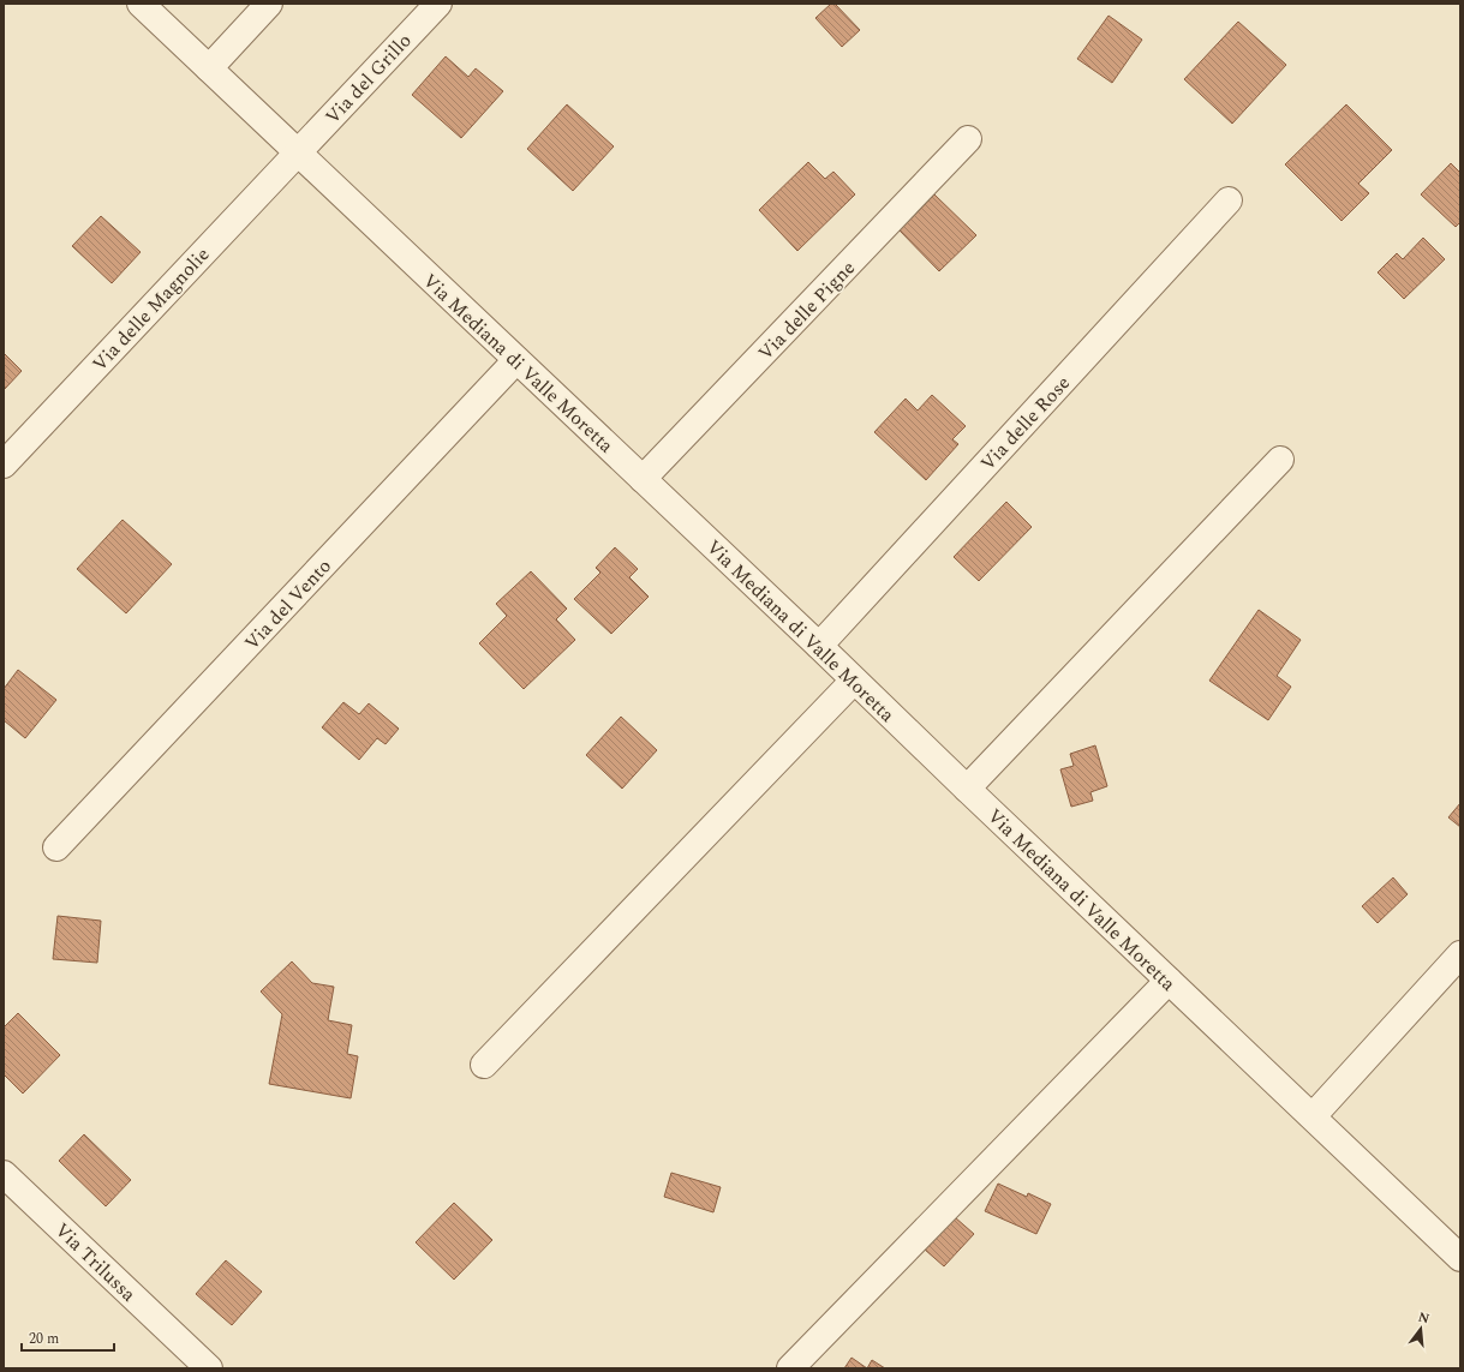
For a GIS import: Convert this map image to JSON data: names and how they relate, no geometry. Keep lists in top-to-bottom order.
{
  "streets": {
    "street": [
      "Via del Grillo",
      "Via delle Magnolie",
      "Via delle Pigne",
      "Via Mediana di Valle Moretta",
      "Via delle Rose",
      "Via del Vento",
      "Via Trilussa"
    ]
  },
  "crossings": [
    ["Via del Grillo", "Via delle Magnolie"],
    ["Via del Grillo", "Via Mediana di Valle Moretta"],
    ["Via delle Magnolie", "Via Mediana di Valle Moretta"],
    ["Via delle Pigne", "Via Mediana di Valle Moretta"],
    ["Via Mediana di Valle Moretta", "Via delle Rose"],
    ["Via Mediana di Valle Moretta", "Via del Vento"]
  ],
  "scale_bar": "20 m",
  "north": "top"
}
